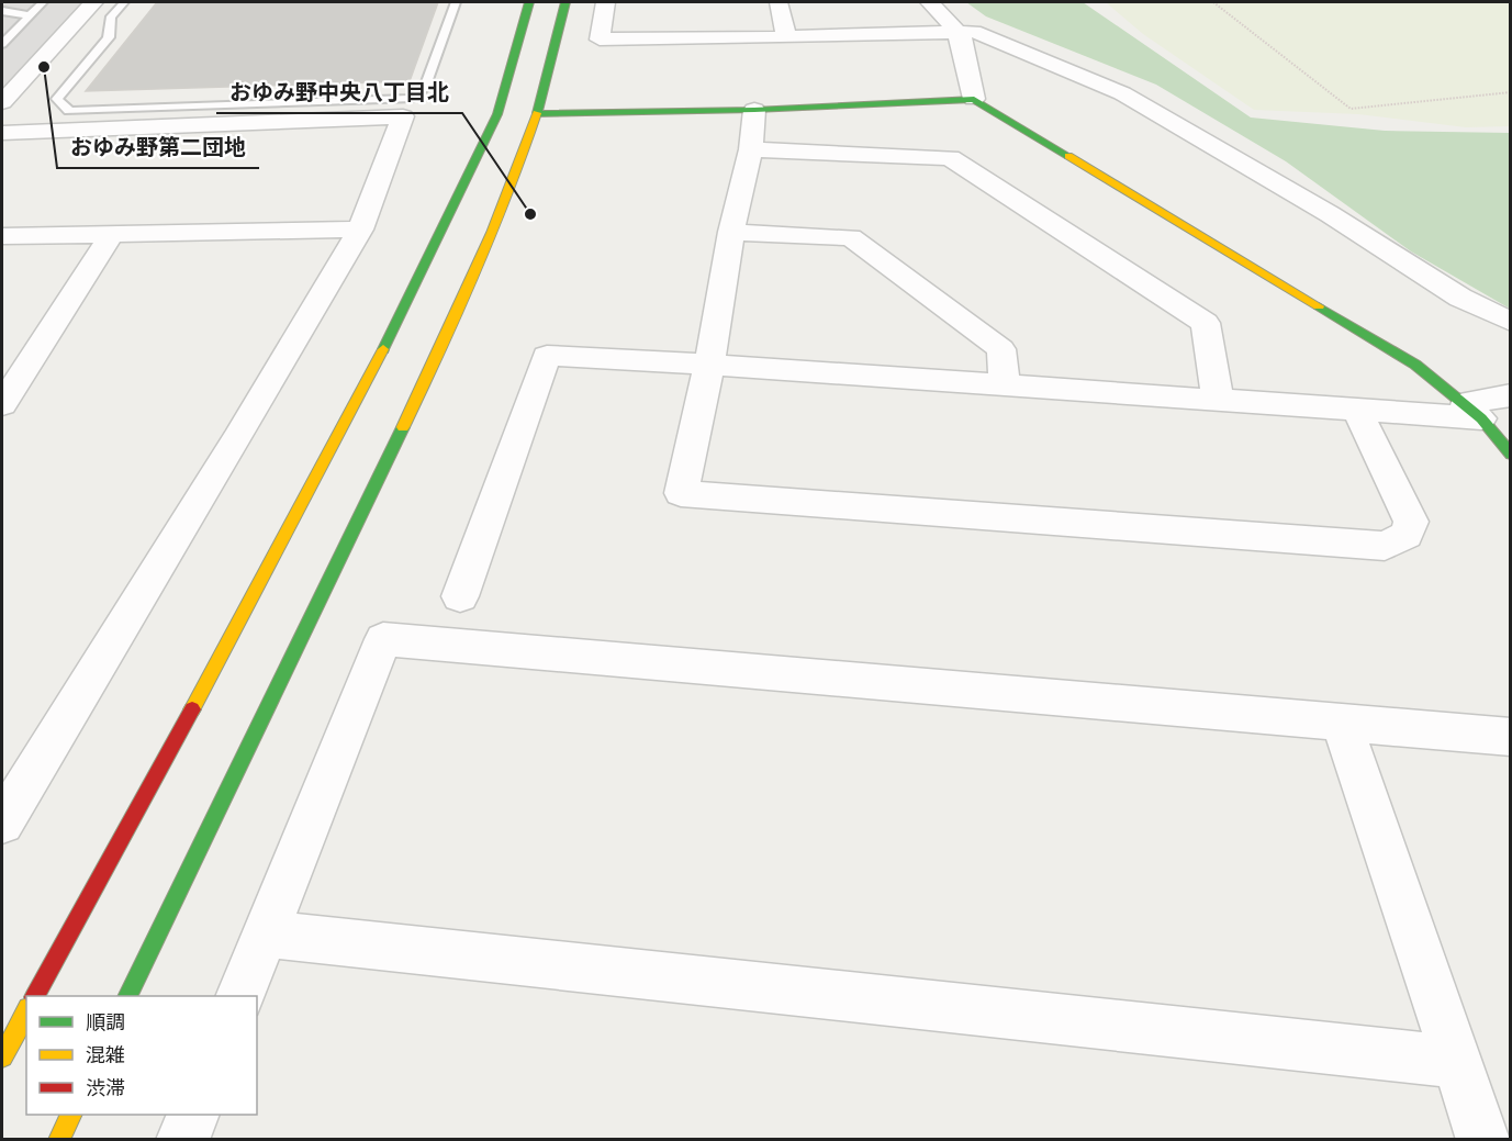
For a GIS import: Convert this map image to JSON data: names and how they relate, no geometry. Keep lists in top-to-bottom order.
{
  "places": ["おゆみ野第二団地", "おゆみ野中央八丁目北"],
  "legend": ["順調", "混雑", "渋滞"]
}
